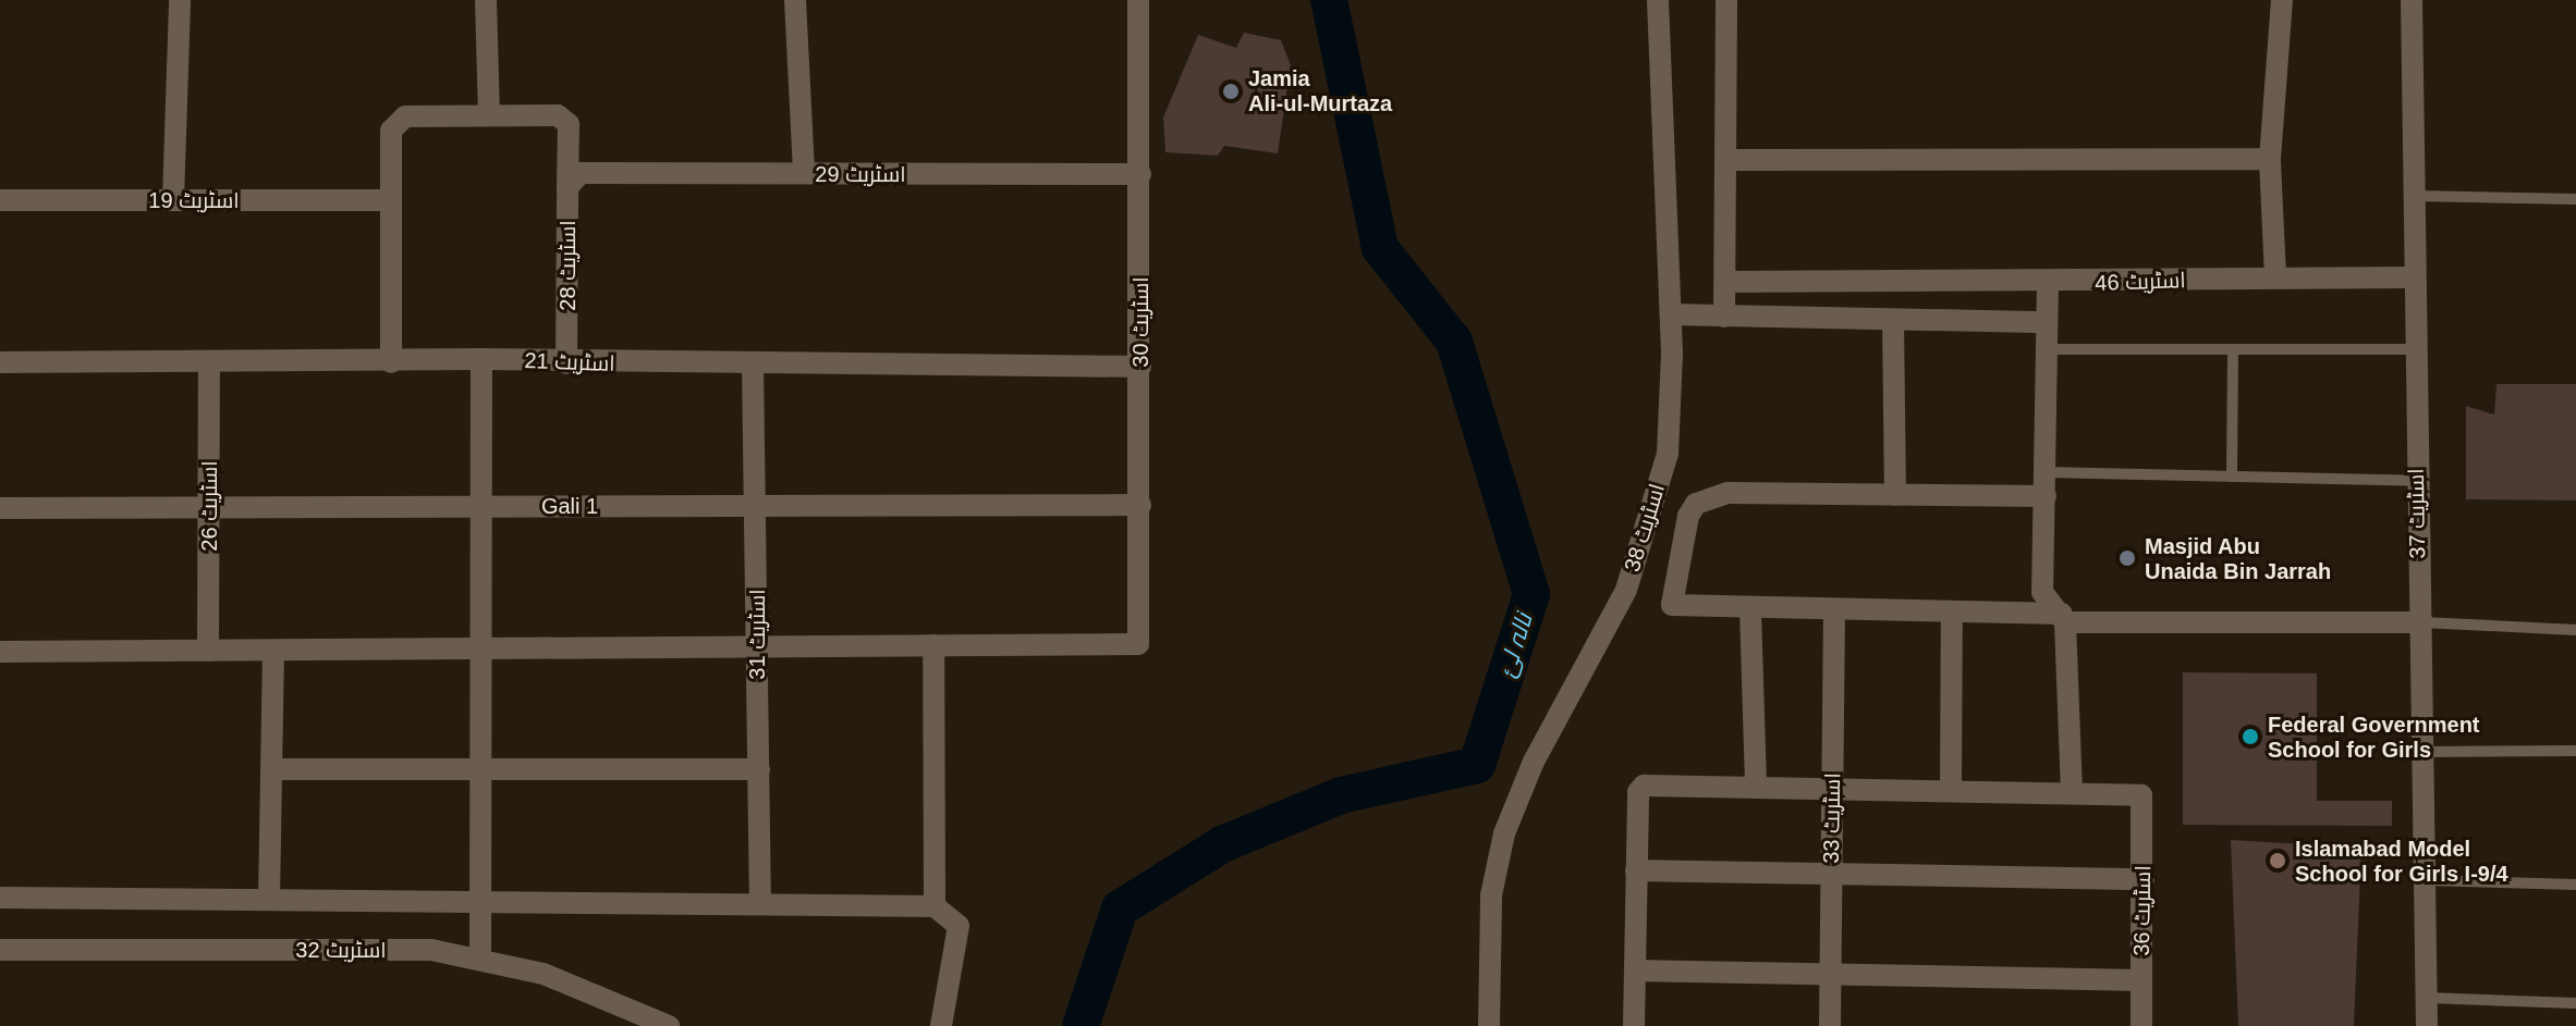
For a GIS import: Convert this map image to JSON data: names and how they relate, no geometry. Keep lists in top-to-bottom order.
{
  "streets": {
    "street": [
      "اسٹریٹ 29",
      "اسٹریٹ 19",
      "اسٹریٹ 28",
      "اسٹریٹ 46",
      "اسٹریٹ 30",
      "اسٹریٹ 21",
      "اسٹریٹ 26",
      "Gali 1",
      "اسٹریٹ 37",
      "اسٹریٹ 38",
      "اسٹریٹ 31",
      "اسٹریٹ 33",
      "اسٹریٹ 36",
      "اسٹریٹ 32"
    ]
  },
  "crossings": [
    ["اسٹریٹ 29", "اسٹریٹ 28"],
    ["اسٹریٹ 29", "اسٹریٹ 30"],
    ["اسٹریٹ 28", "اسٹریٹ 21"],
    ["اسٹریٹ 46", "اسٹریٹ 37"],
    ["اسٹریٹ 30", "اسٹریٹ 21"],
    ["اسٹریٹ 30", "Gali 1"],
    ["اسٹریٹ 21", "اسٹریٹ 26"],
    ["اسٹریٹ 21", "اسٹریٹ 31"],
    ["اسٹریٹ 26", "Gali 1"],
    ["Gali 1", "اسٹریٹ 31"]
  ],
  "water": ["نالہ لئ"],
  "places": [
    "Jamia Ali-ul-Murtaza",
    "Masjid Abu Unaida Bin Jarrah",
    "Federal Government School for Girls",
    "Islamabad Model School for Girls I-9/4"
  ]
}
